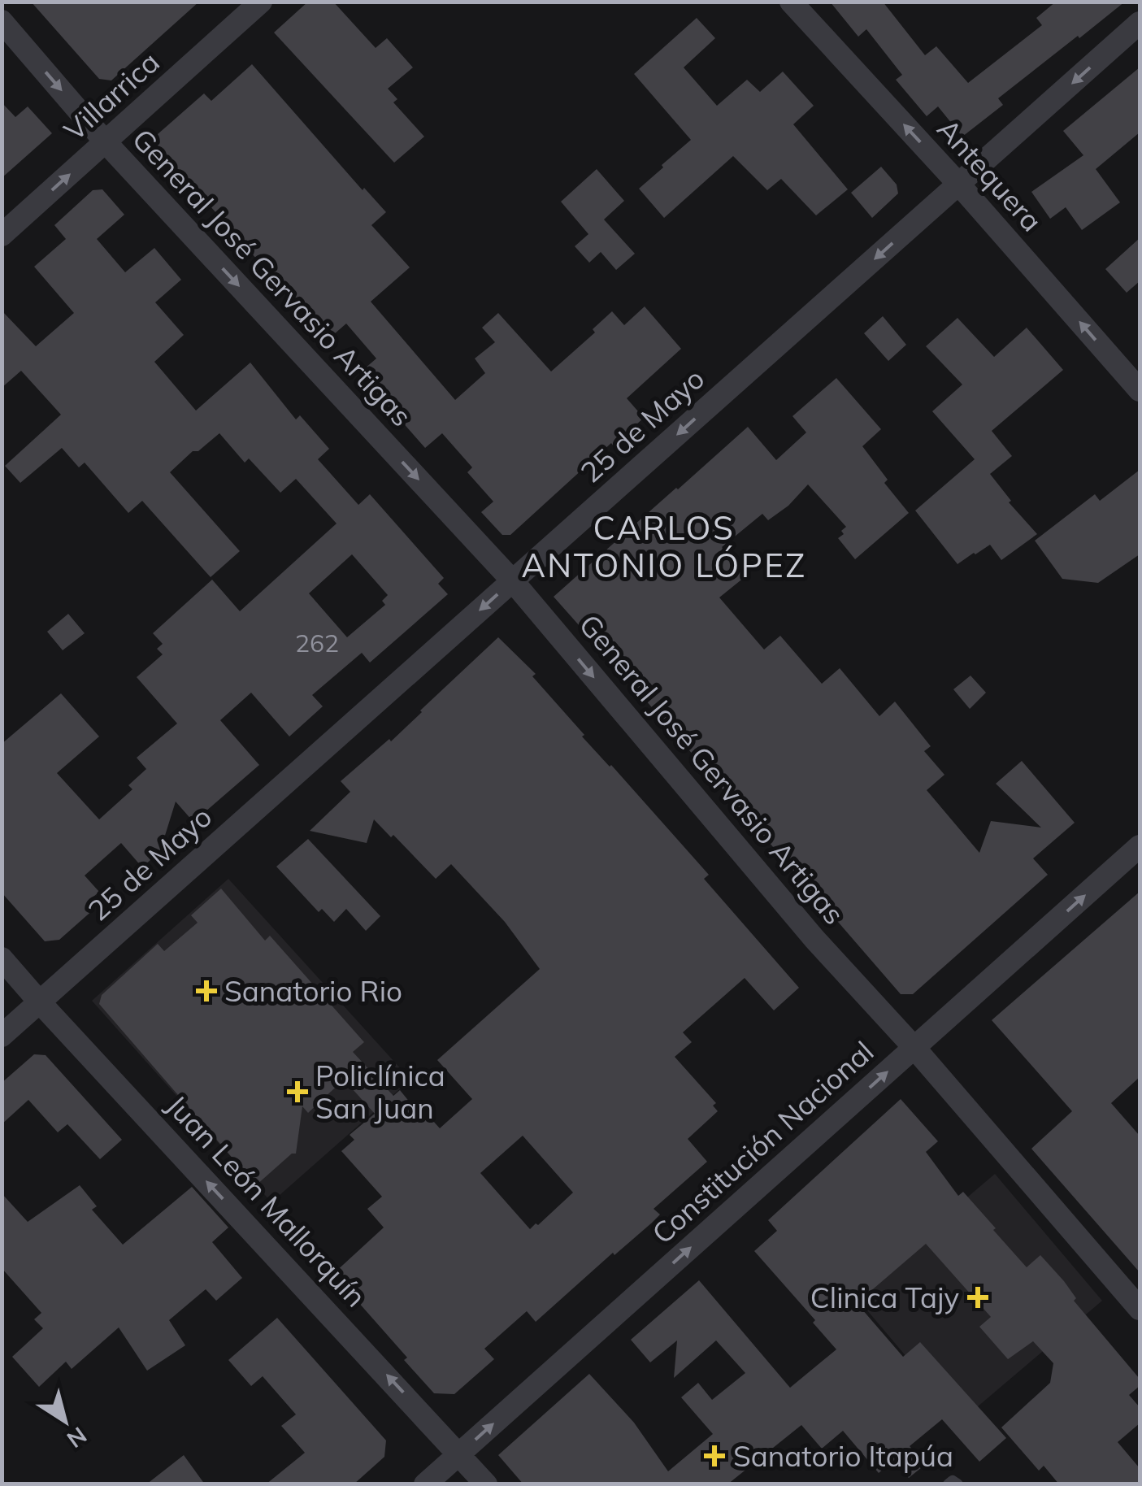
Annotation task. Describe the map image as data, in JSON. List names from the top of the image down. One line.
{"streets":{"street":["Villarrica","Antequera","General José Gervasio Artigas","25 de Mayo","Constitución Nacional","Juan León Mallorquín"]},"crossings":[["Villarrica","General José Gervasio Artigas"],["Antequera","25 de Mayo"],["General José Gervasio Artigas","25 de Mayo"],["General José Gervasio Artigas","Constitución Nacional"],["25 de Mayo","Juan León Mallorquín"],["Constitución Nacional","Juan León Mallorquín"]],"one_way":["Villarrica","Antequera","General José Gervasio Artigas","25 de Mayo","Constitución Nacional","Juan León Mallorquín"],"districts":["CARLOS ANTONIO LÓPEZ"],"places":{"health":["Sanatorio Rio","Policlínica San Juan","Clinica Tajy","Sanatorio Itapúa"]},"house_numbers":["262"],"north":"bottom right"}
